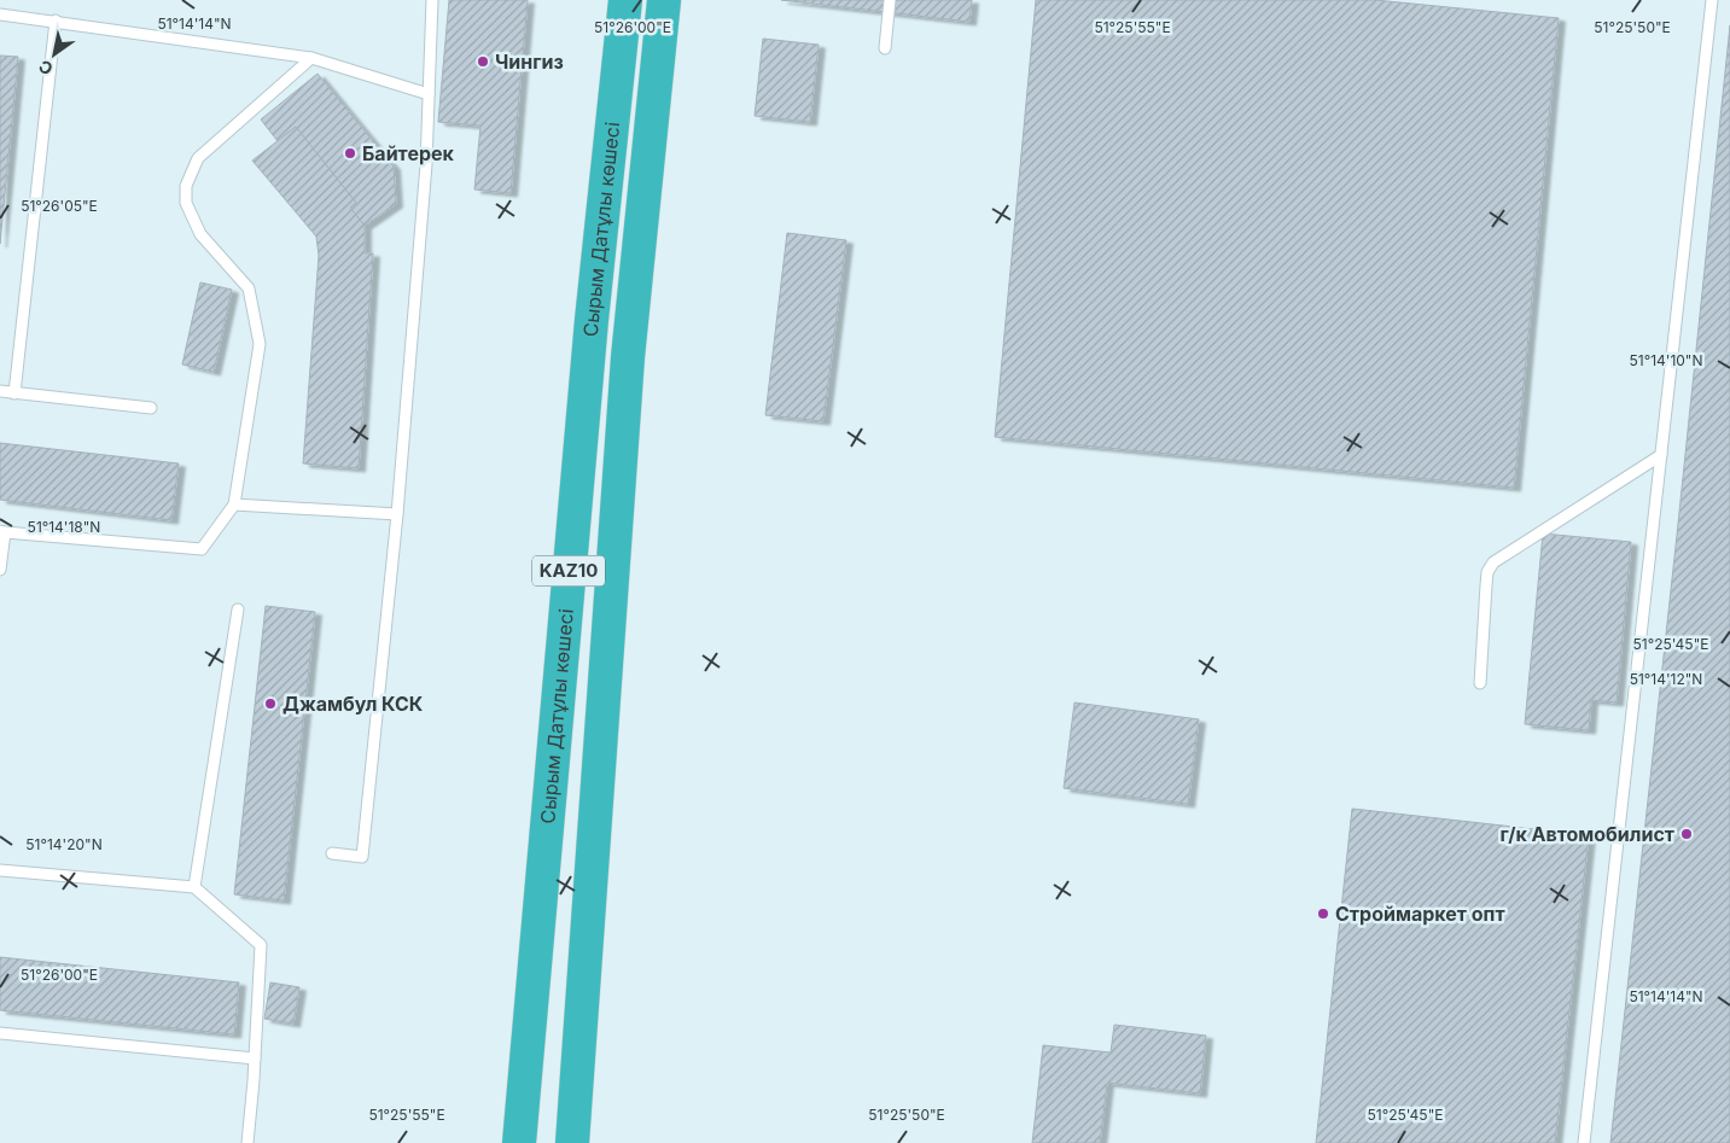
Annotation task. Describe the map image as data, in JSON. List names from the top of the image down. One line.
{"streets":{"highway":["Сырым Датұлы көшесі","KAZ10"]},"places":["Чингиз","Байтерек","Джамбул КСК","г/к Автомобилист","Строймаркет опт"],"north":"bottom left","coordinates":["51°14'14\"N","51°26'00\"E","51°25'55\"E","51°25'50\"E","51°26'05\"E","51°14'10\"N","51°14'18\"N","51°25'45\"E","51°14'12\"N","51°14'20\"N"]}
